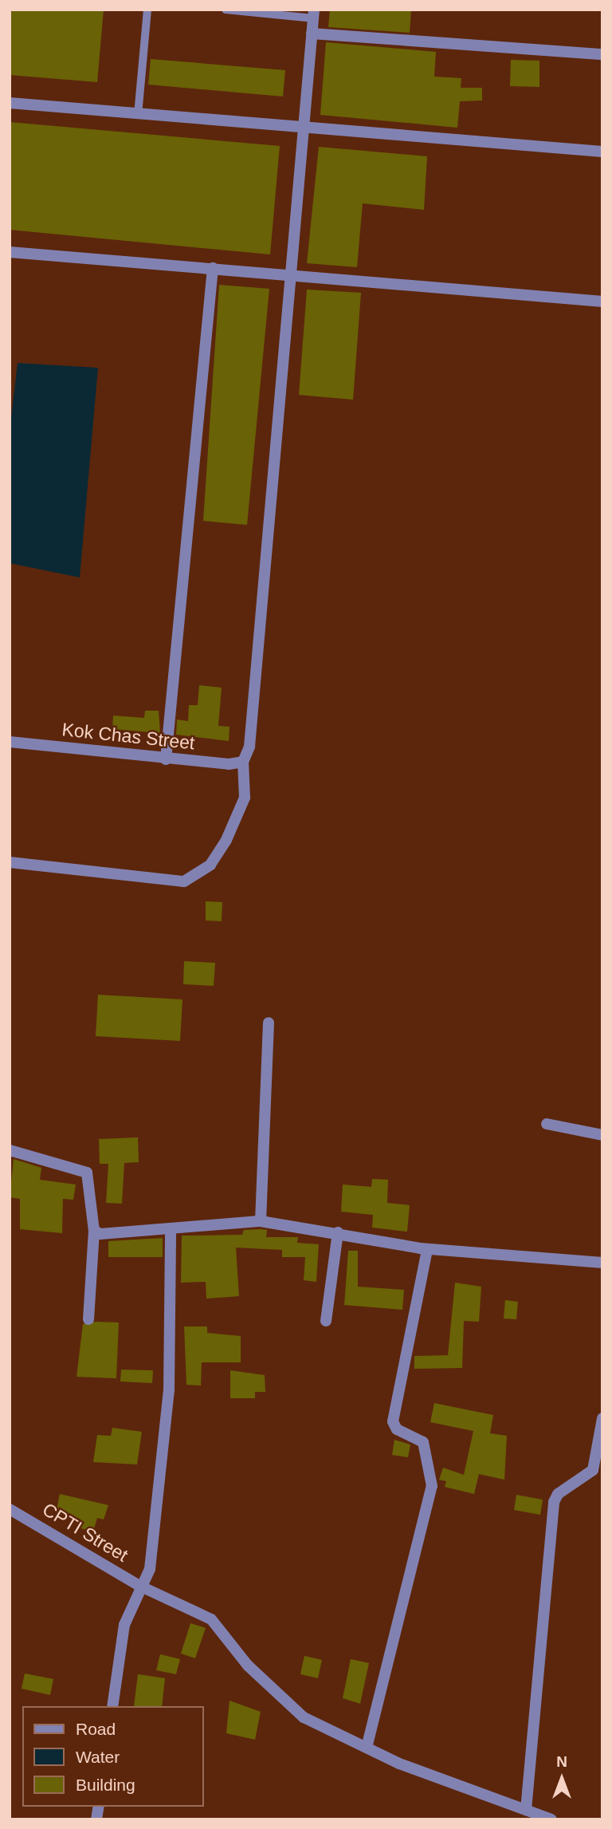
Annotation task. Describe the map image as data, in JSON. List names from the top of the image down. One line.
{"streets":{"street":["Kok Chas Street","CPTI Street"]},"legend":["Road","Water","Building"],"north":"top"}
